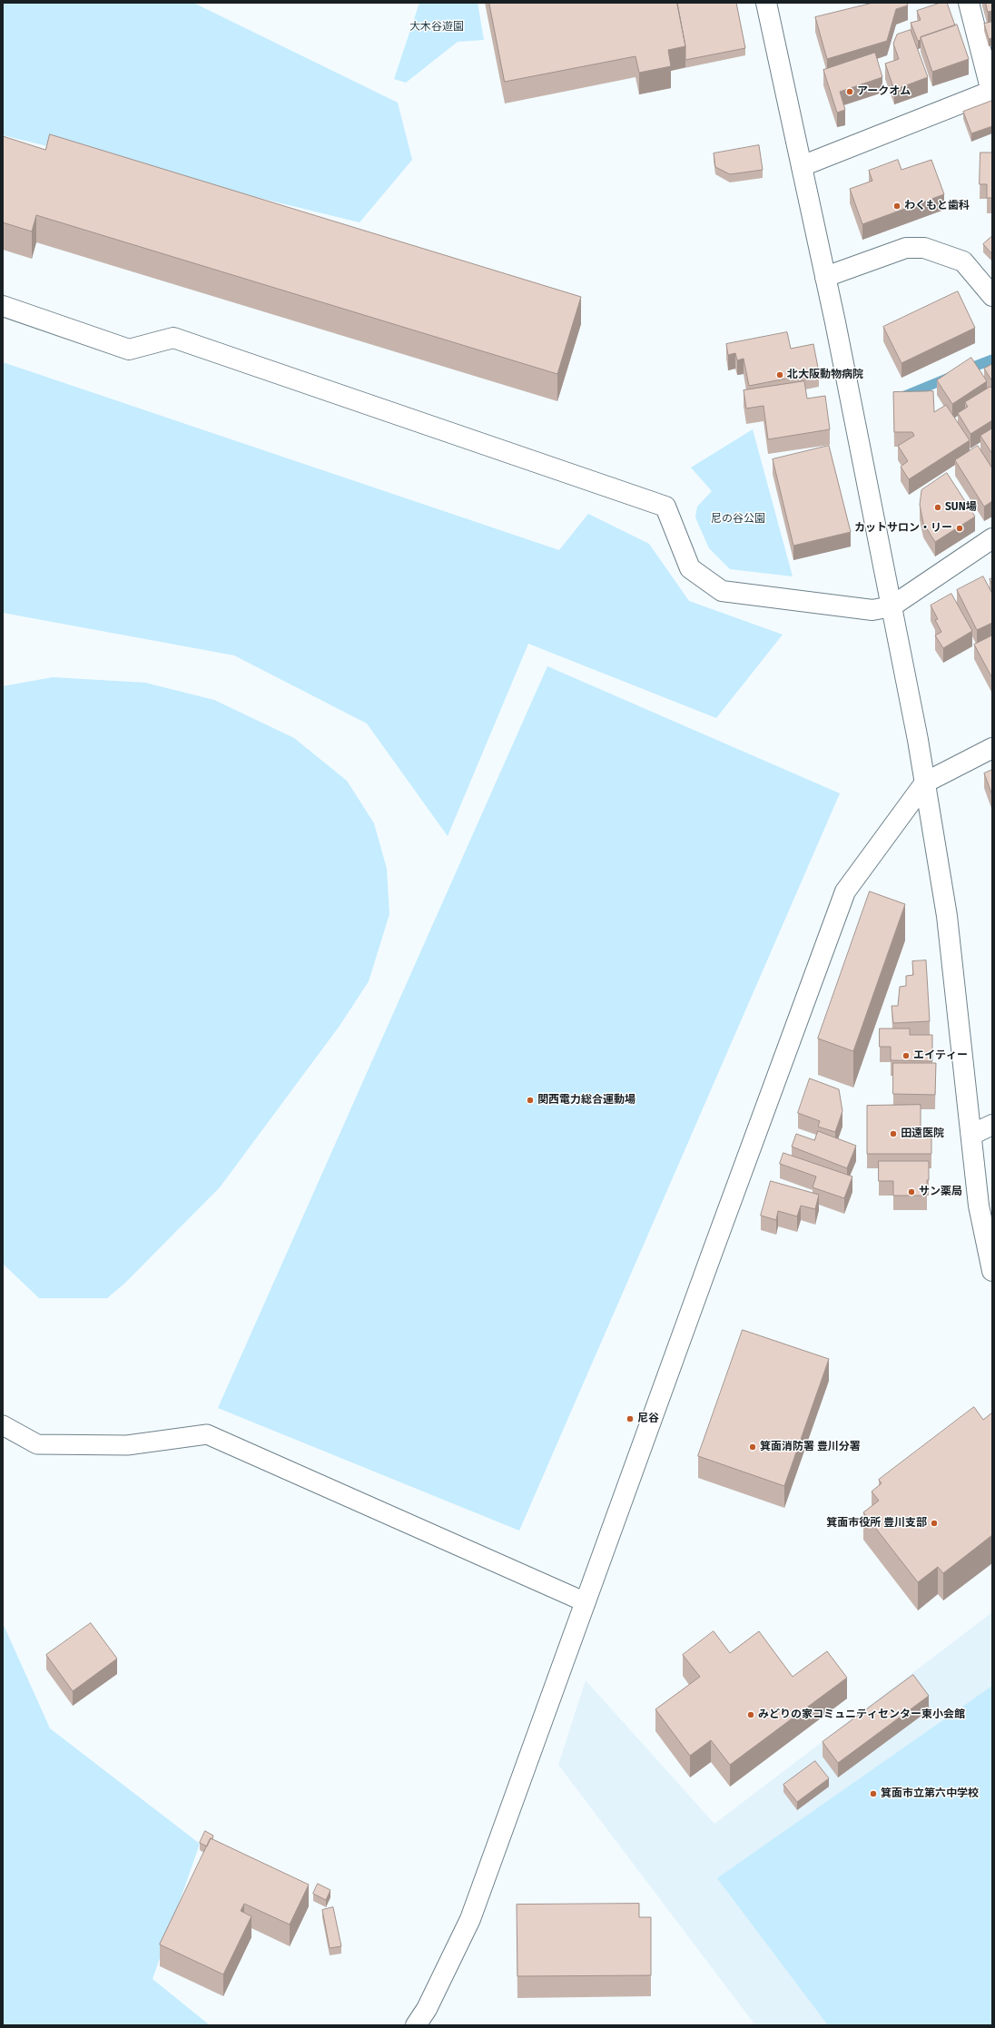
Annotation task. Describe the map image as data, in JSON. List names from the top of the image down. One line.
{"parks":["大木谷遊園","尼の谷公園"],"places":["アークオム","わくもと歯科","北大阪動物病院","SUN場","カットサロン・リー","エイティー","関西電力総合運動場","田遠医院","サン薬局","尼谷","箕面消防署 豊川分署","箕面市役所 豊川支部","みどりの家コミュニティセンター東小会館","箕面市立第六中学校"]}
